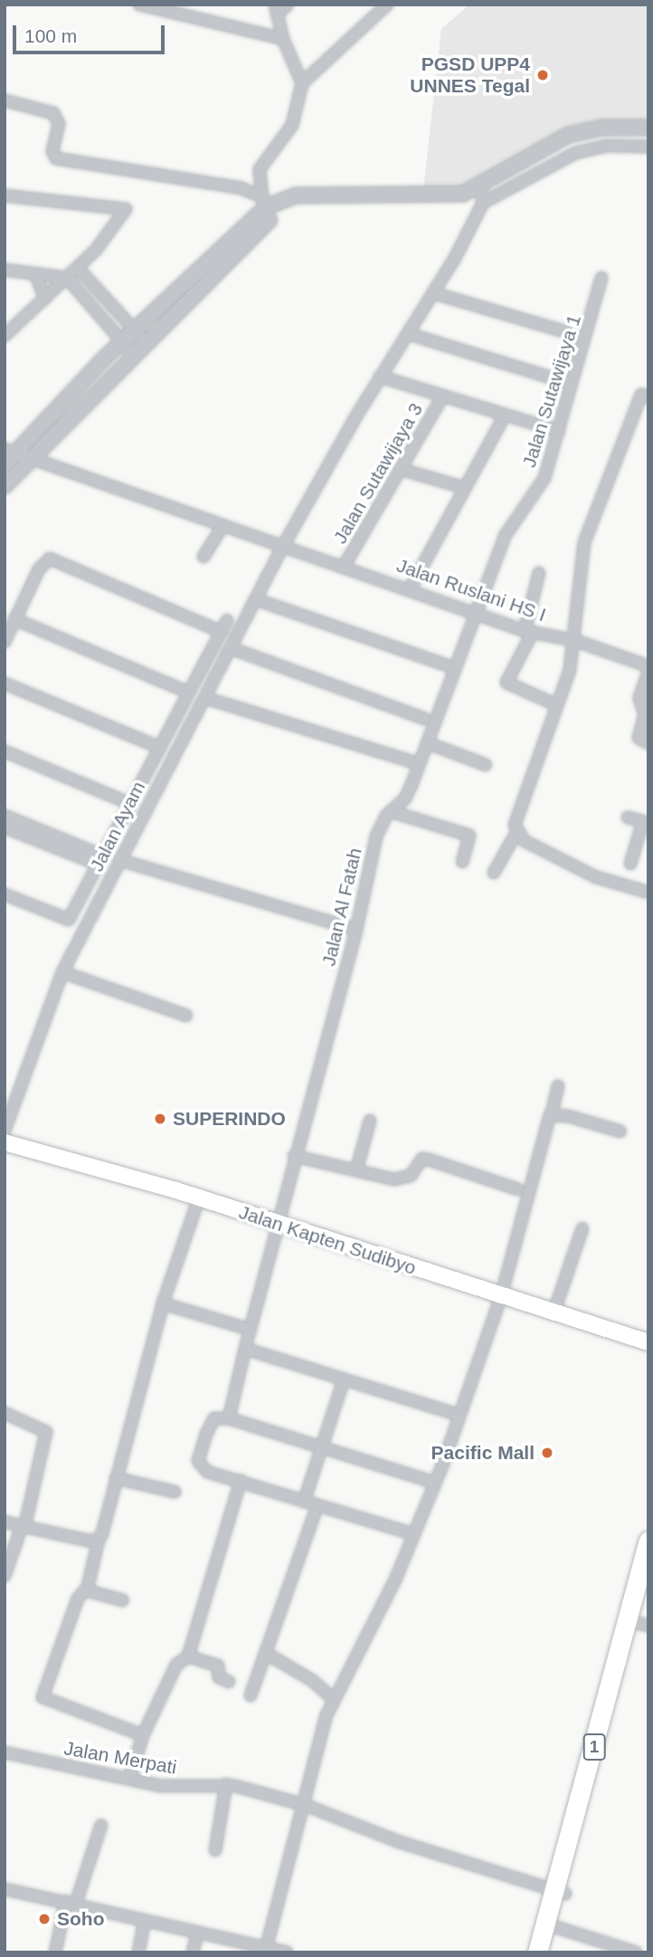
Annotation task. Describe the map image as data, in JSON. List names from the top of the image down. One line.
{"streets":{"highway":["1"],"main road":["Jalan Kapten Sudibyo"],"street":["Jalan Sutawijaya 1","Jalan Sutawijaya 3","Jalan Ruslani HS I","Jalan Ayam","Jalan Al Fatah","Jalan Merpati"]},"crossings":[["Jalan Sutawijaya 1","Jalan Ruslani HS I"],["Jalan Sutawijaya 1","Jalan Al Fatah"],["Jalan Sutawijaya 3","Jalan Ruslani HS I"],["Jalan Ruslani HS I","Jalan Ayam"],["Jalan Ruslani HS I","Jalan Al Fatah"],["Jalan Al Fatah","Jalan Kapten Sudibyo"],["1","Jalan Merpati"]],"places":["PGSD UPP4 UNNES Tegal","SUPERINDO","Pacific Mall","Soho"],"scale_bar":"100 m"}
